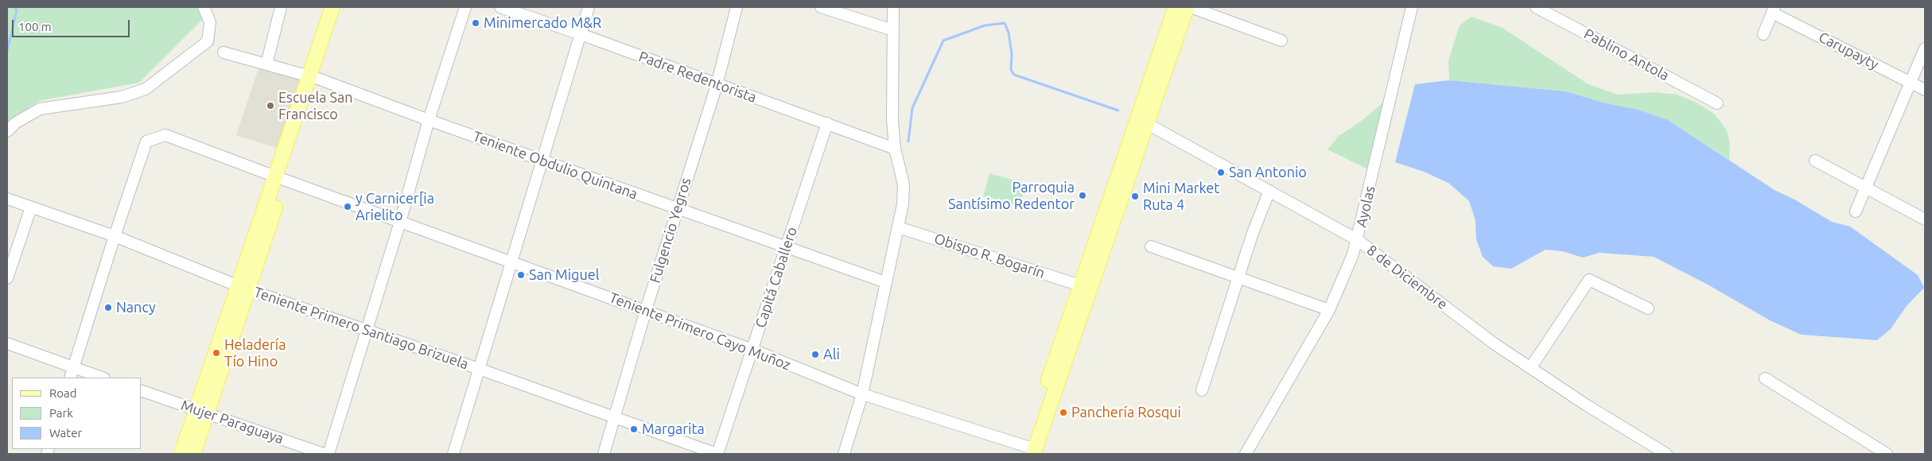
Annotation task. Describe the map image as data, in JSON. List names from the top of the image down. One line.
{"streets":{"street":["Carupayty","Pablino Antola","Padre Redentorista","Teniente Obdulio Quintana","Ayolas","Fulgencio Yegros","Obispo R. Bogarín","Capitá Caballero","8 de Diciembre","Teniente Primero Santiago Brizuela","Teniente Primero Cayo Muñoz","Mujer Paraguaya"]},"crossings":[["Padre Redentorista","Fulgencio Yegros"],["Padre Redentorista","Capitá Caballero"],["Teniente Obdulio Quintana","Fulgencio Yegros"],["Teniente Obdulio Quintana","Capitá Caballero"],["Ayolas","8 de Diciembre"],["Fulgencio Yegros","Teniente Primero Santiago Brizuela"],["Fulgencio Yegros","Teniente Primero Cayo Muñoz"],["Capitá Caballero","Teniente Primero Santiago Brizuela"],["Capitá Caballero","Teniente Primero Cayo Muñoz"],["Teniente Primero Santiago Brizuela","Teniente Primero Cayo Muñoz"]],"places":["Minimercado M&R","Escuela San Francisco","San Antonio","Parroquia Santísimo Redentor","Mini Market Ruta 4","y Carnicer[ia Arielito","San Miguel","Nancy","Heladería Tío Hino","Ali","Panchería Rosqui","Margarita"],"legend":["Road","Park","Water"],"scale_bar":"100 m"}
